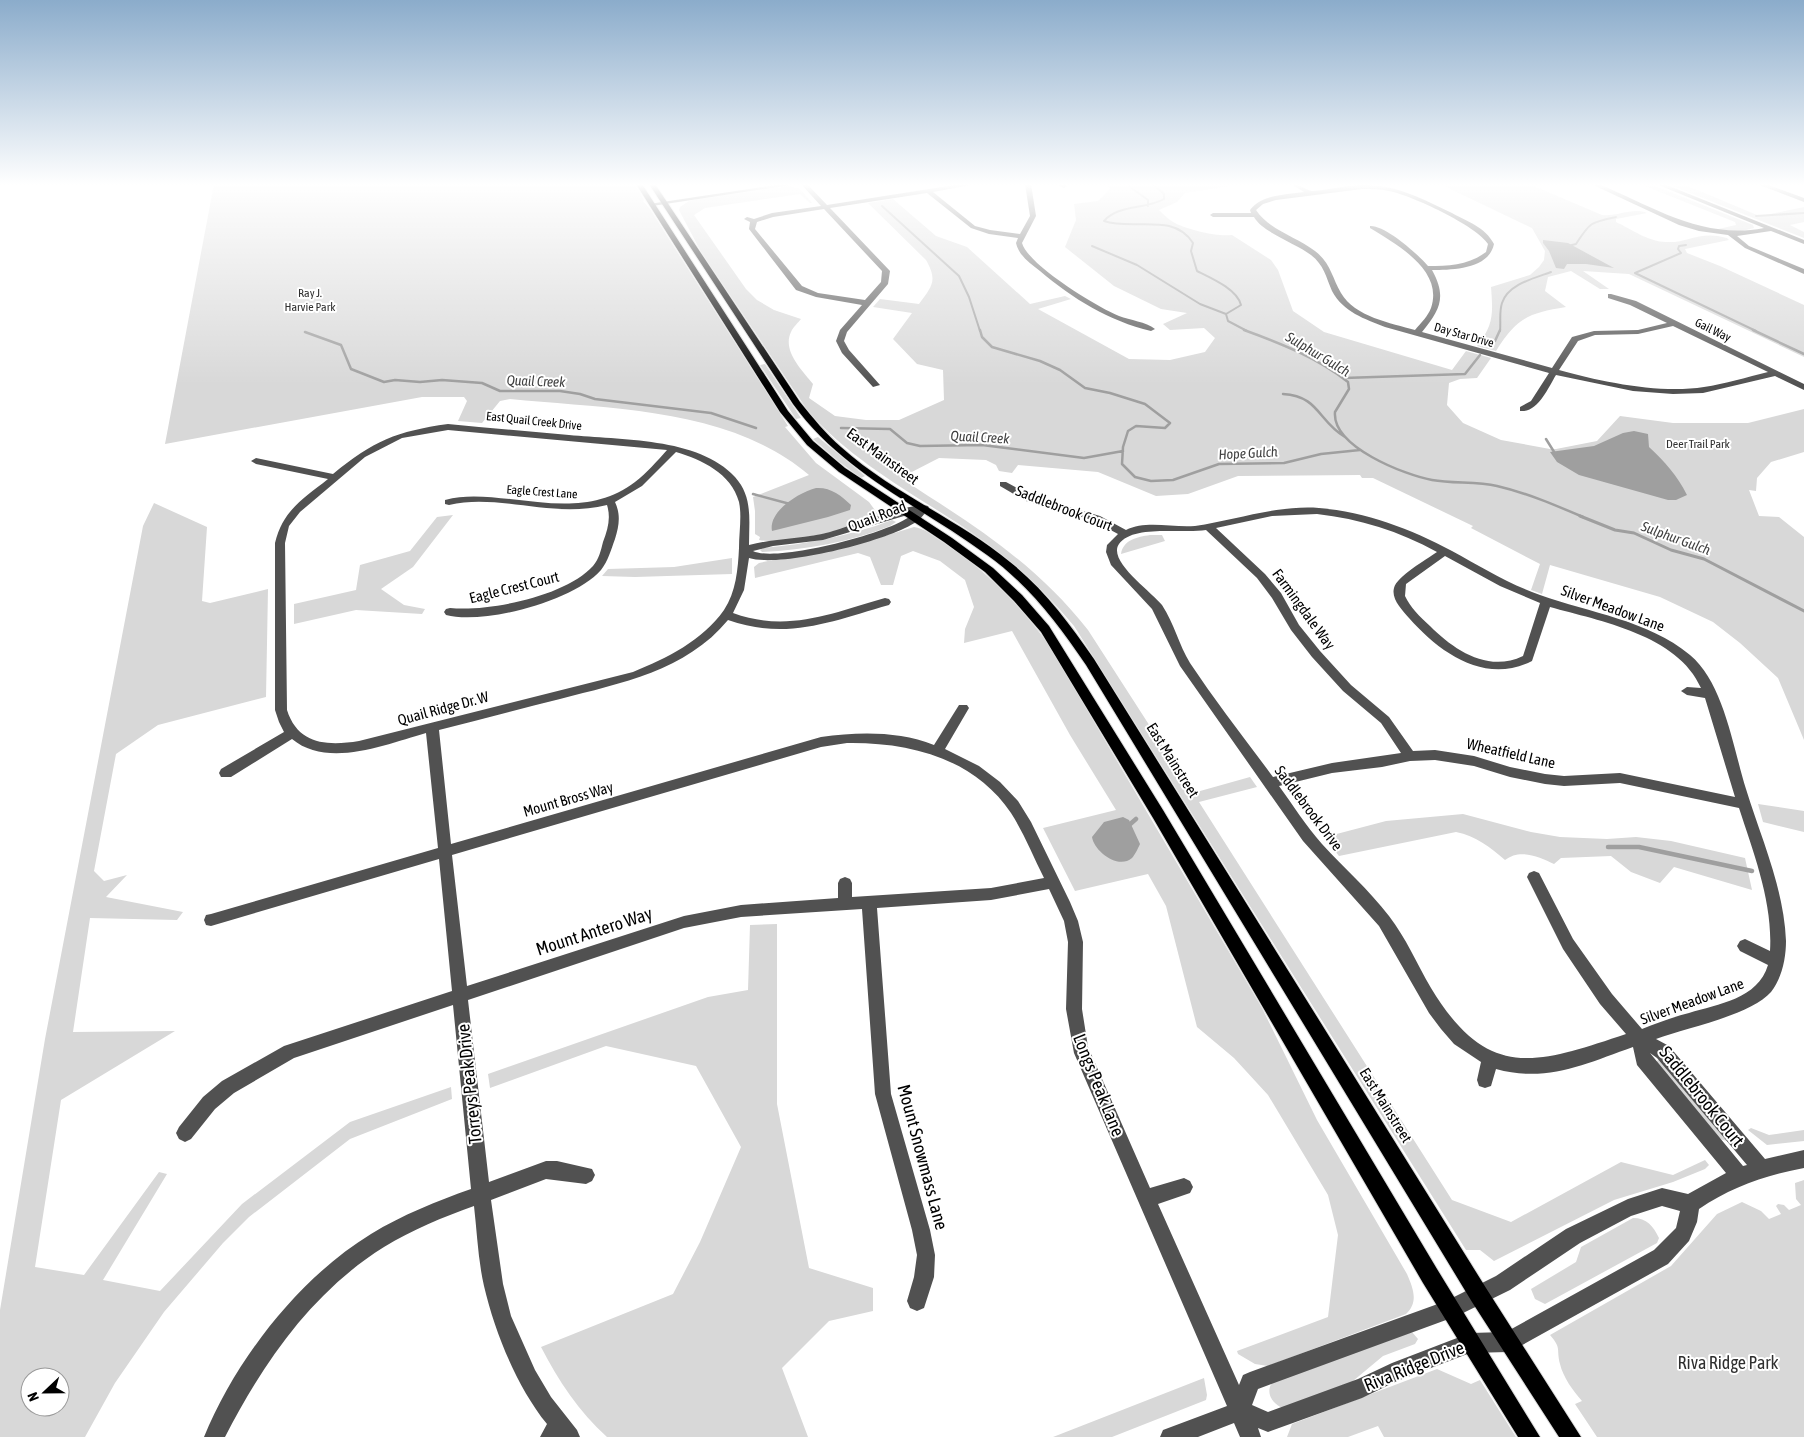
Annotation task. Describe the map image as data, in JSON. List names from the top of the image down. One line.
{"streets":{"main road":["East Mainstreet"],"street":["Gail Way","Day Star Drive","East Quail Creek Drive","Eagle Crest Lane","Saddlebrook Court","Quail Road","Eagle Crest Court","Silver Meadow Lane","Farmingdale Way","Quail Ridge Dr. W","Wheatfield Lane","Mount Bross Way","Saddlebrook Drive","Mount Antero Way","Torreys Peak Drive","Longs Peak Lane","Mount Snowmass Lane","Riva Ridge Drive"]},"crossings":[["Gail Way","Day Star Drive"],["East Quail Creek Drive","Eagle Crest Lane"],["East Quail Creek Drive","Quail Road"],["East Quail Creek Drive","Quail Ridge Dr. W"],["East Mainstreet","Quail Road"],["East Mainstreet","Riva Ridge Drive"],["Eagle Crest Lane","Eagle Crest Court"],["Saddlebrook Court","Silver Meadow Lane"],["Saddlebrook Court","Saddlebrook Drive"],["Quail Road","Quail Ridge Dr. W"],["Silver Meadow Lane","Farmingdale Way"],["Silver Meadow Lane","Wheatfield Lane"],["Silver Meadow Lane","Saddlebrook Drive"],["Farmingdale Way","Wheatfield Lane"],["Quail Ridge Dr. W","Torreys Peak Drive"],["Wheatfield Lane","Saddlebrook Drive"],["Mount Bross Way","Torreys Peak Drive"],["Mount Bross Way","Longs Peak Lane"],["Mount Antero Way","Torreys Peak Drive"],["Mount Antero Way","Longs Peak Lane"],["Mount Antero Way","Mount Snowmass Lane"],["Longs Peak Lane","Riva Ridge Drive"]],"water":["Sulphur Gulch","Quail Creek","Hope Gulch"],"parks":["Ray J. Harvie Park","Deer Trail Park","Riva Ridge Park"],"north":"left"}
